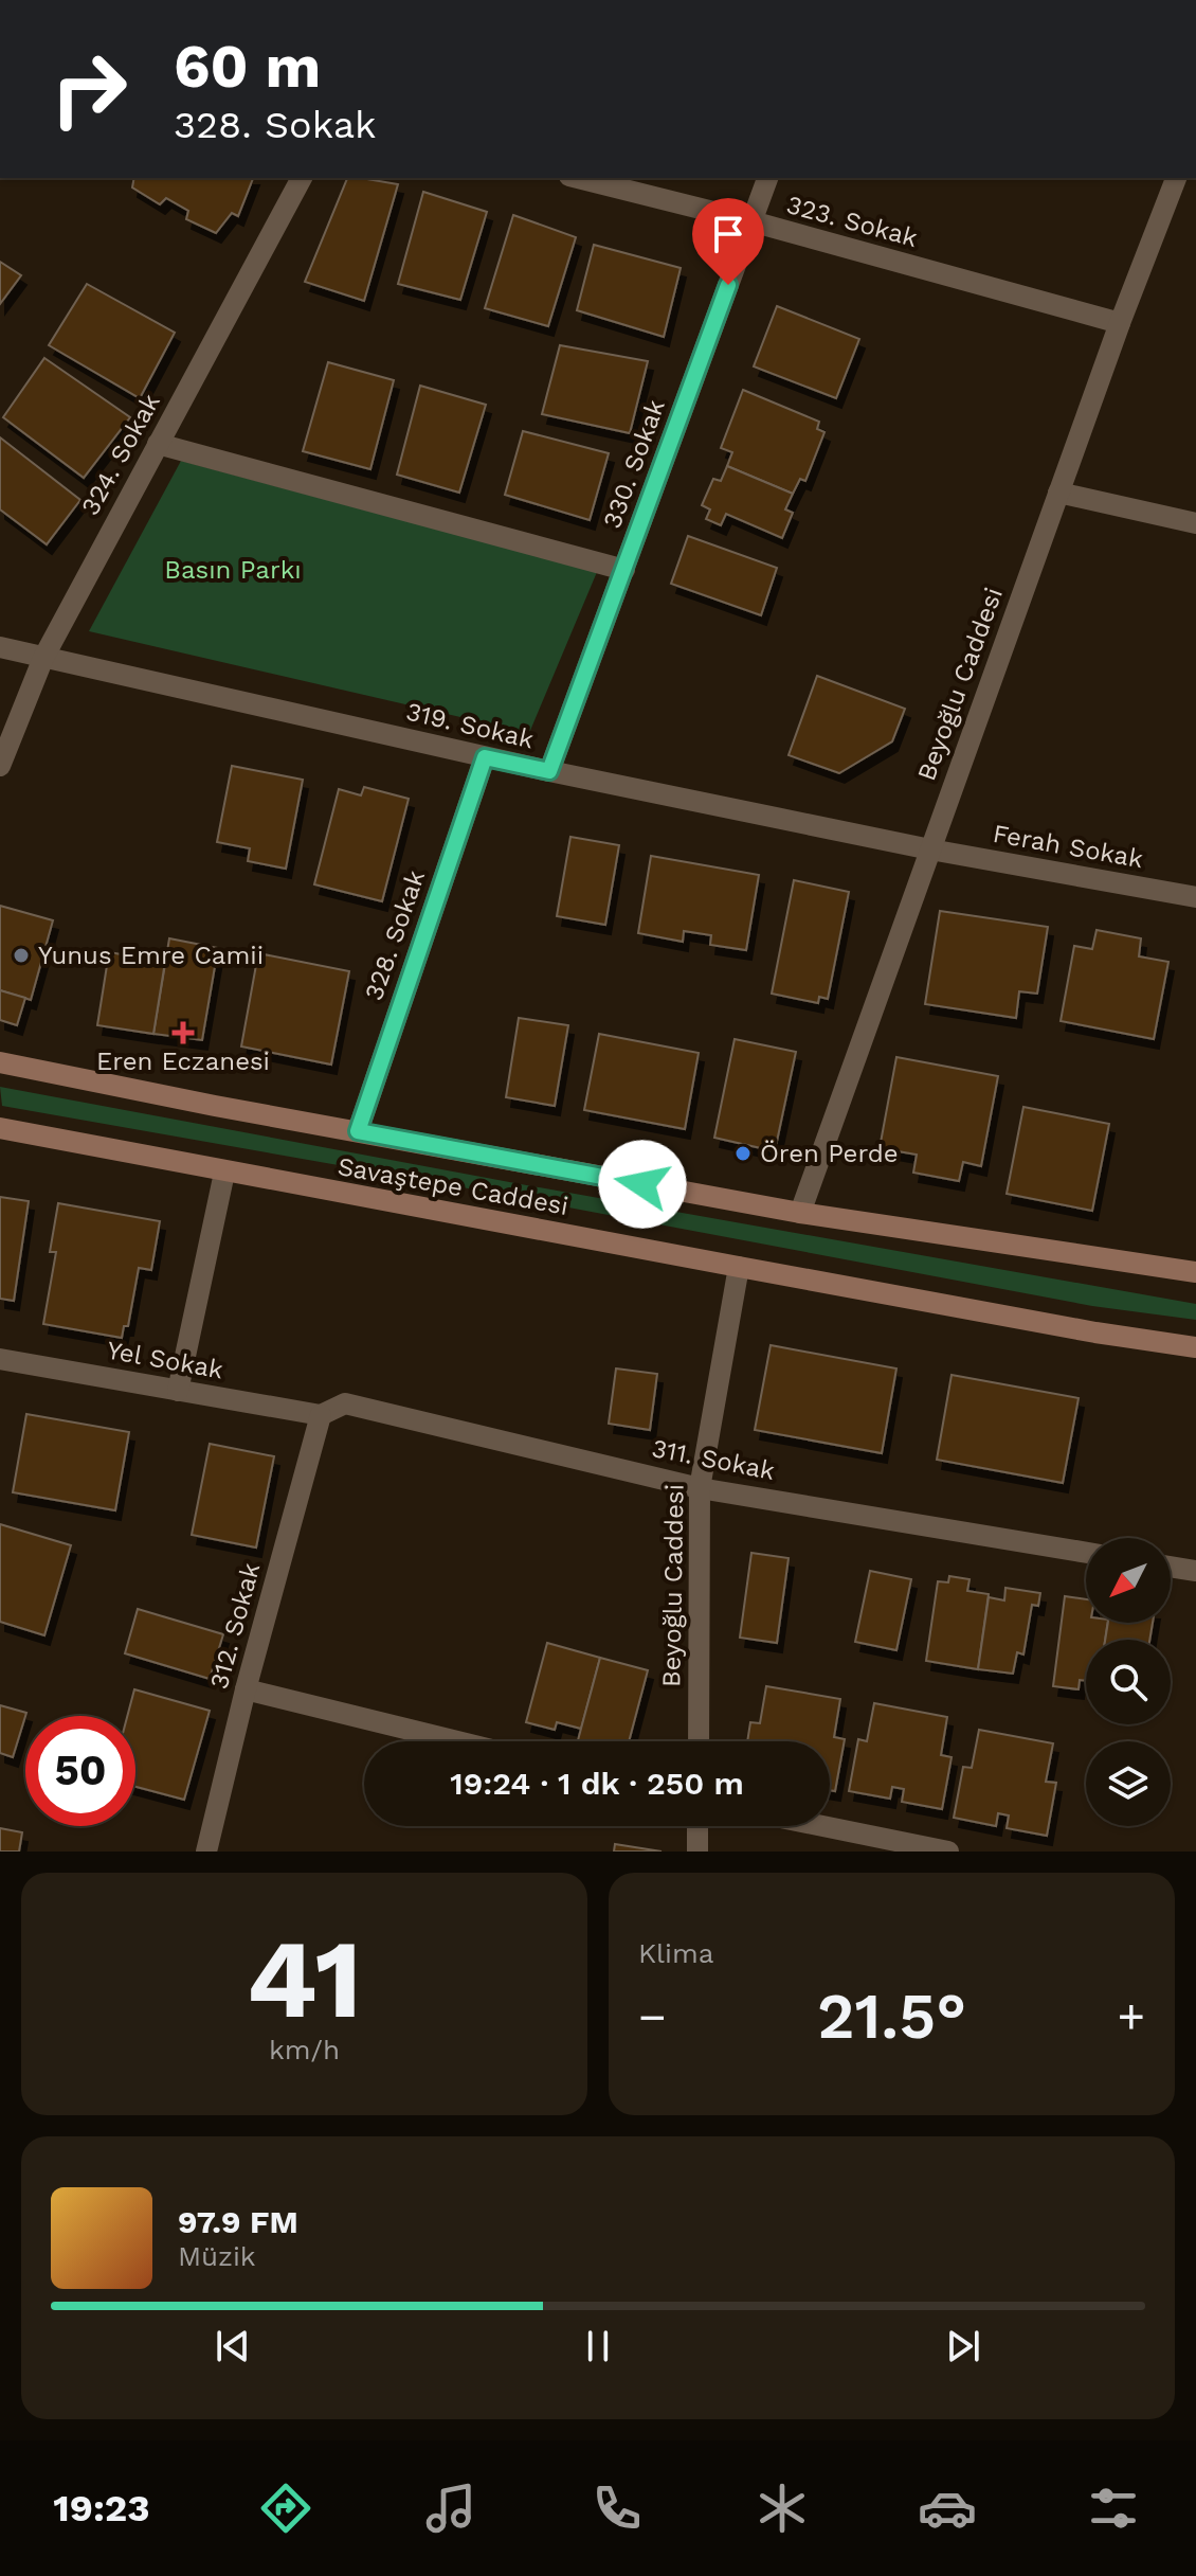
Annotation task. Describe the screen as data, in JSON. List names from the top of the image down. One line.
{"streets":{"main road":["Savaştepe Caddesi"],"street":["323. Sokak","324. Sokak","330. Sokak","Beyoğlu Caddesi","319. Sokak","Ferah Sokak","328. Sokak","Yel Sokak","311. Sokak","312. Sokak"]},"crossings":[["323. Sokak","330. Sokak"],["323. Sokak","Beyoğlu Caddesi"],["324. Sokak","319. Sokak"],["330. Sokak","319. Sokak"],["Beyoğlu Caddesi","319. Sokak"],["Beyoğlu Caddesi","Ferah Sokak"],["Beyoğlu Caddesi","Savaştepe Caddesi"],["Beyoğlu Caddesi","311. Sokak"],["319. Sokak","Ferah Sokak"],["319. Sokak","328. Sokak"],["328. Sokak","Savaştepe Caddesi"],["Yel Sokak","311. Sokak"],["Yel Sokak","312. Sokak"],["311. Sokak","312. Sokak"]],"parks":["Basın Parkı"],"places":{"other":["Yunus Emre Camii","Ören Perde"],"health":["Eren Eczanesi"]},"north":"bottom left","page":{"turn":["60 m","328. Sokak"],"limit":"50","trip":"19:24 · 1 dk · 250 m","tile":[["41","km/h"],"Klima"],"heat":["−","21.5°","+"],"song":["97.9 FM","Müzik"],"tabs":"19:23"}}
